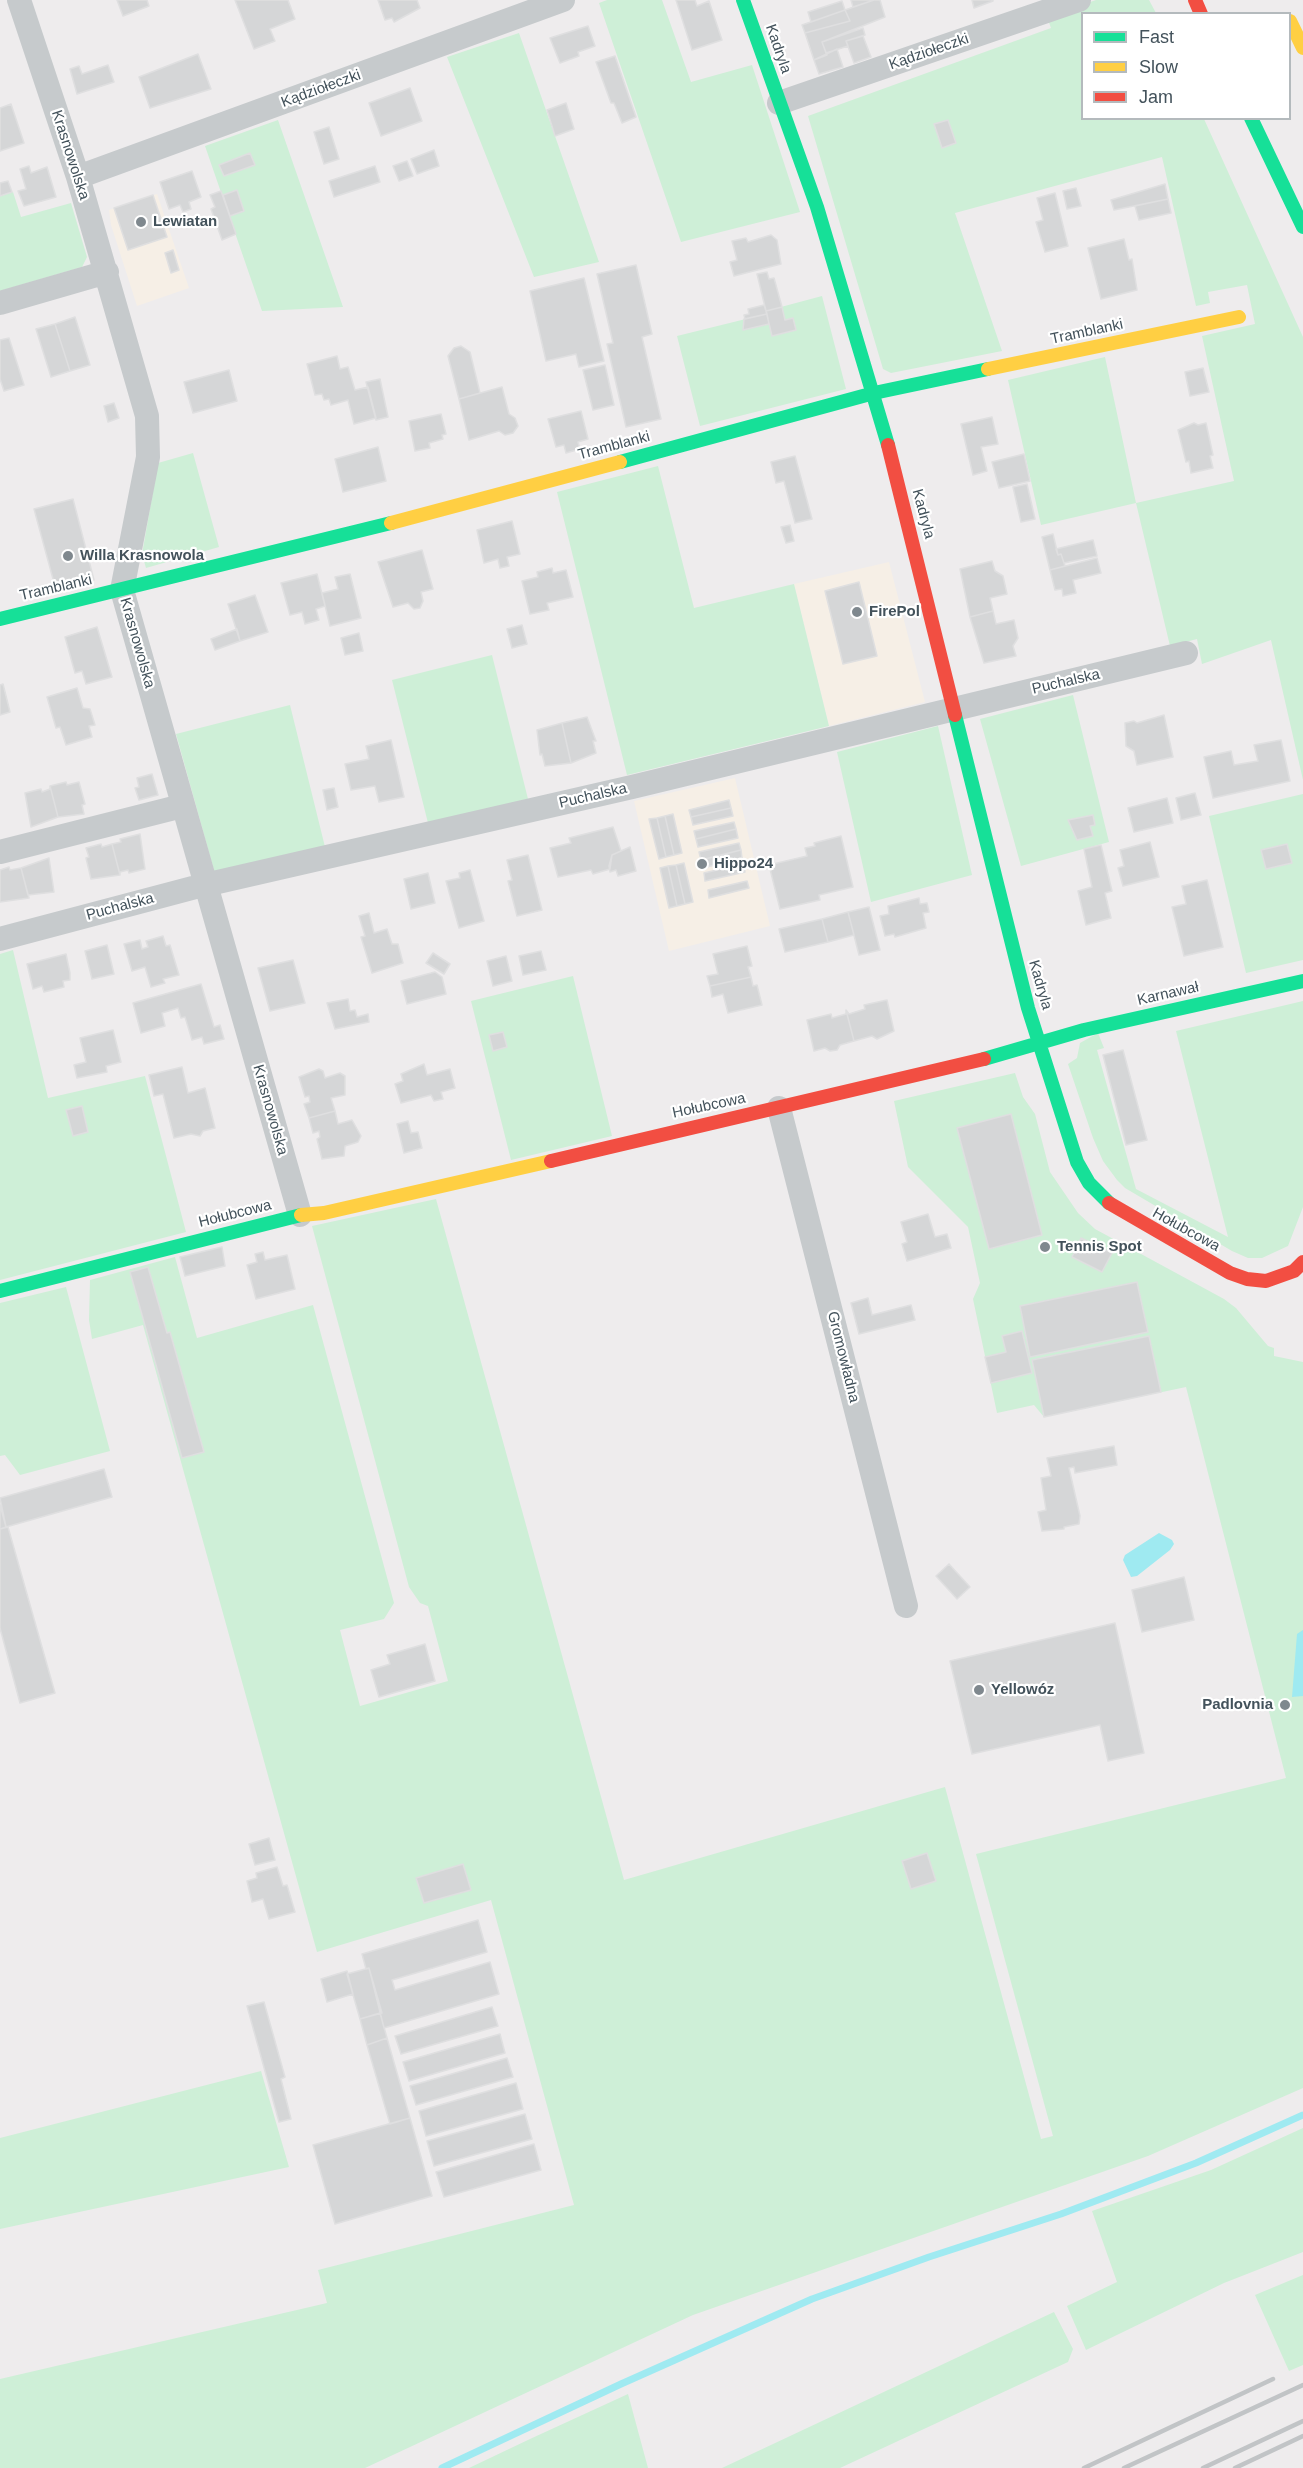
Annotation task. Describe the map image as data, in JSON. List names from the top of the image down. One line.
{"streets":{"main road":["Kadryla","Tramblanki","Karnawał","Hołubcowa"],"street":["Kądziołeczki","Krasnowolska","Puchalska","Gromowładna"]},"crossings":[["Kadryla","Kądziołeczki"],["Kadryla","Tramblanki"],["Kadryla","Puchalska"],["Kadryla","Karnawał"],["Kadryla","Hołubcowa"],["Kądziołeczki","Krasnowolska"],["Krasnowolska","Tramblanki"],["Krasnowolska","Puchalska"],["Krasnowolska","Hołubcowa"],["Karnawał","Hołubcowa"],["Hołubcowa","Gromowładna"]],"places":["Lewiatan","Willa Krasnowola","FirePol","Hippo24","Tennis Spot","Yellowóz","Padlovnia"],"legend":["Fast","Slow","Jam"]}
